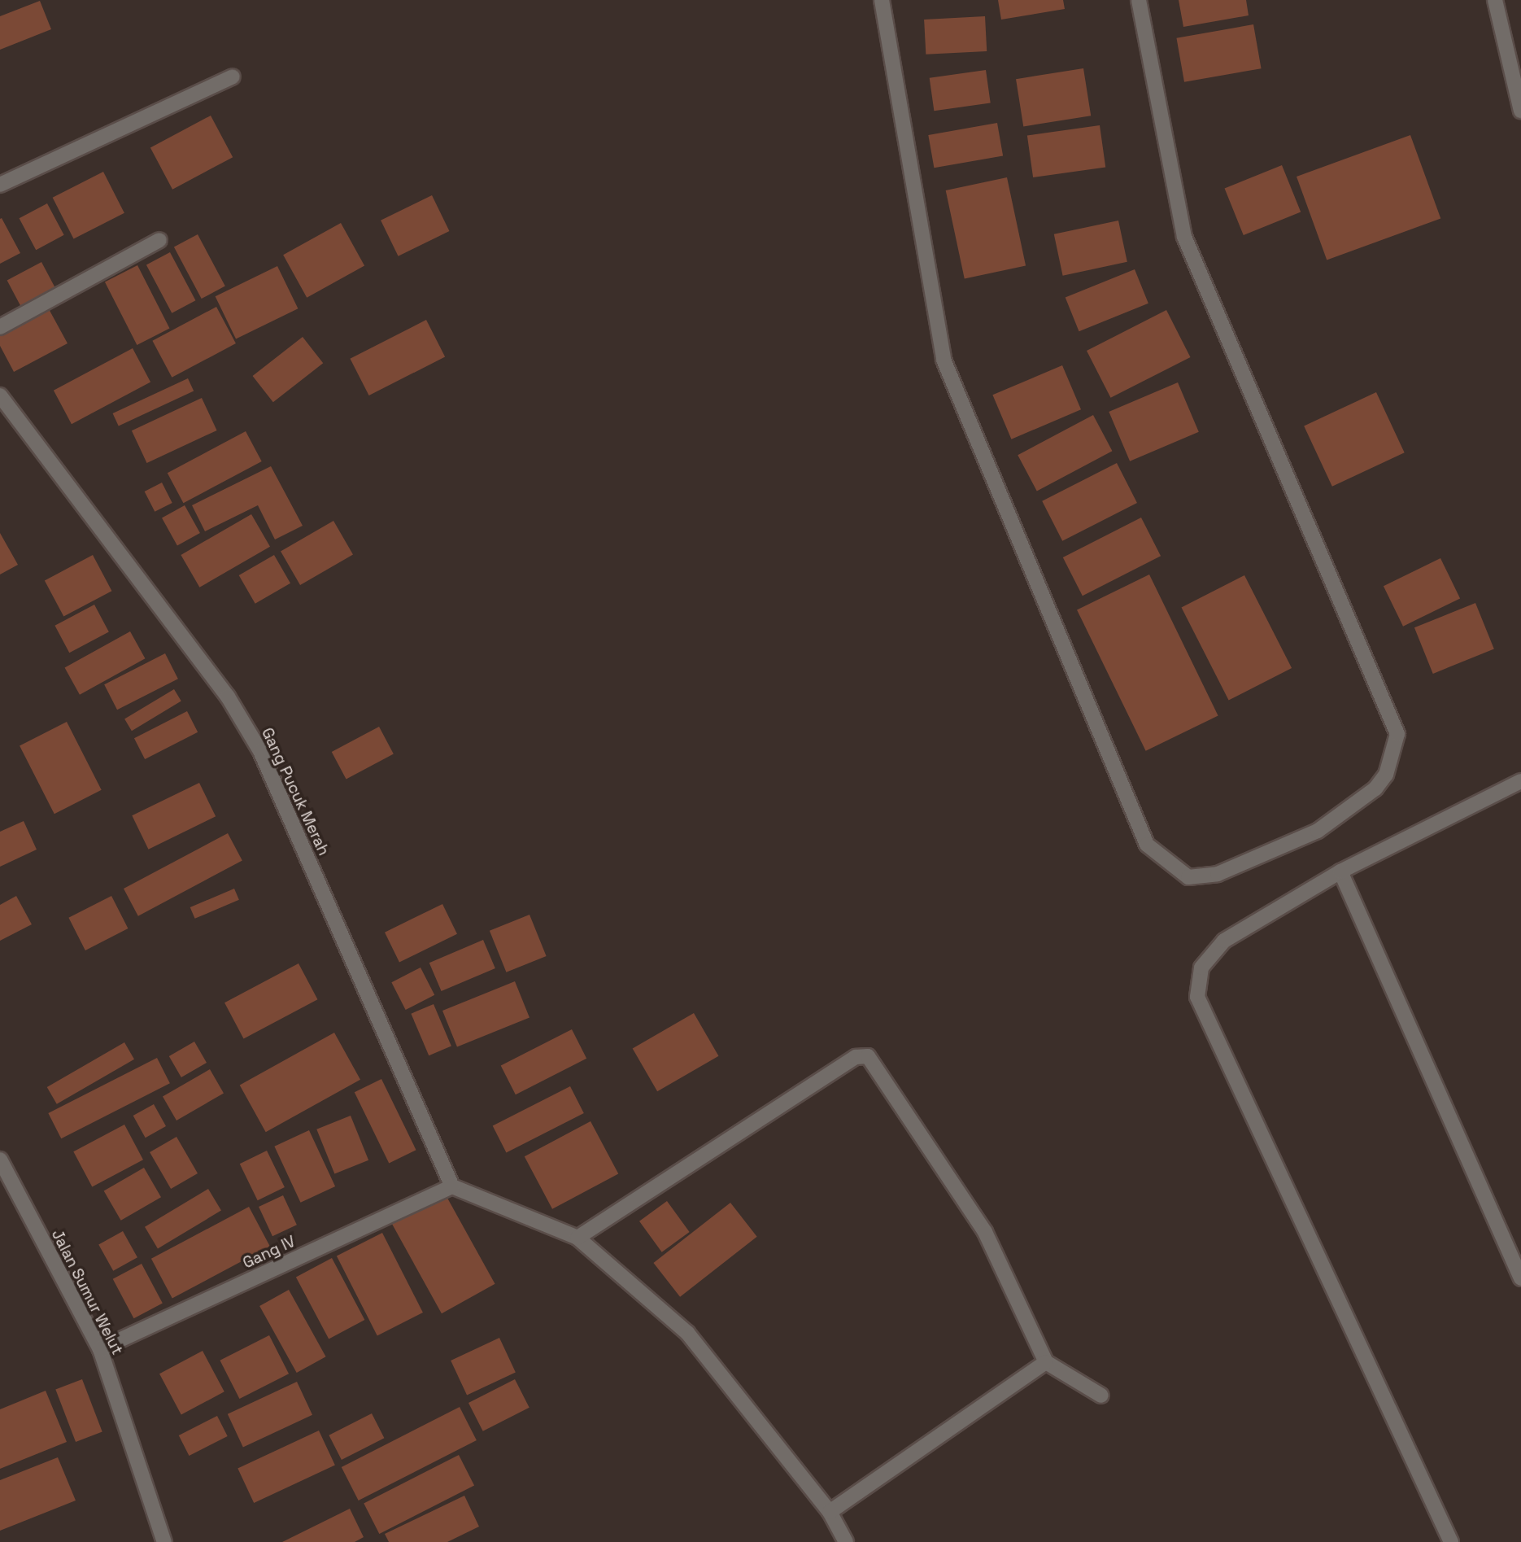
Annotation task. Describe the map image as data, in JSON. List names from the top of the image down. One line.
{"streets":{"street":["Gang Pucuk Merah","Gang IV","Jalan Sumur Welut"]},"crossings":[["Gang Pucuk Merah","Gang IV"],["Gang IV","Jalan Sumur Welut"]]}
